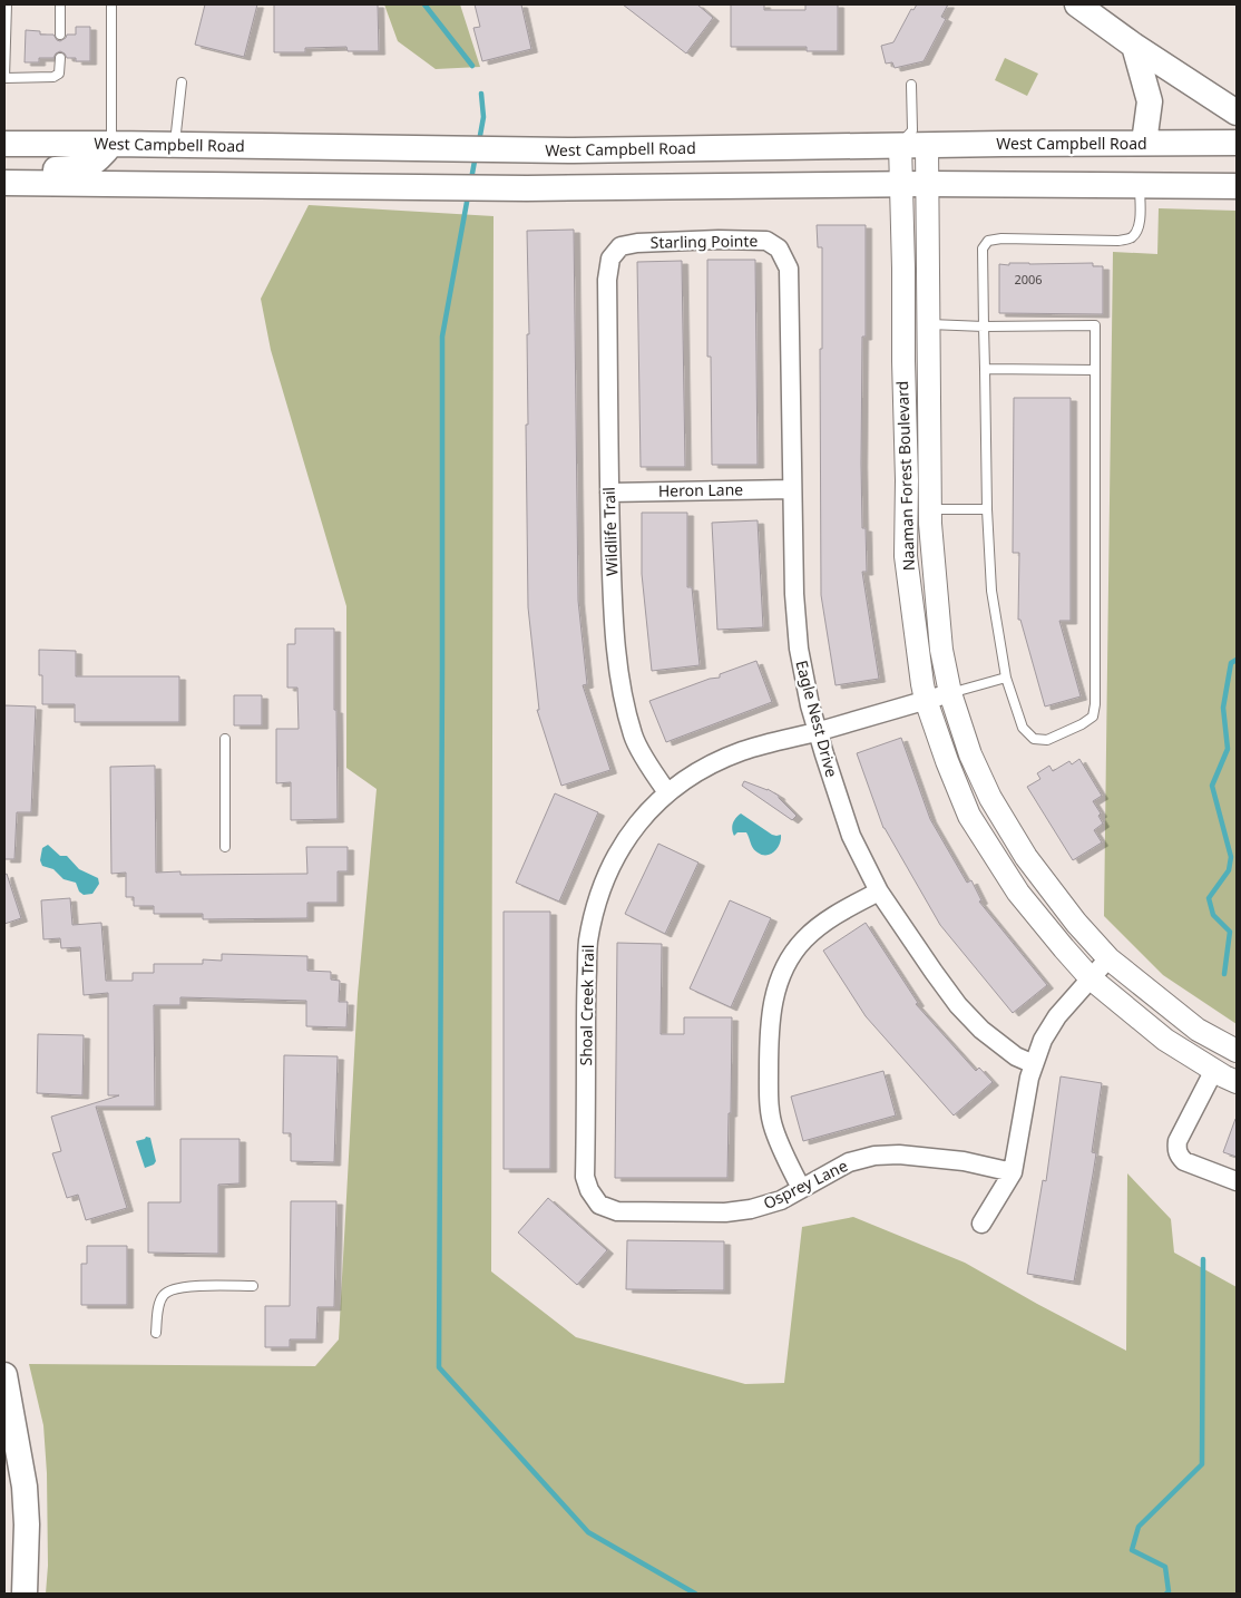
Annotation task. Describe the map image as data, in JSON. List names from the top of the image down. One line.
{"streets":{"main road":["West Campbell Road"],"street":["Starling Pointe","Naaman Forest Boulevard","Heron Lane","Wildlife Trail","Eagle Nest Drive","Shoal Creek Trail","Osprey Lane"]},"crossings":[["West Campbell Road","Naaman Forest Boulevard"],["Starling Pointe","Wildlife Trail"],["Starling Pointe","Eagle Nest Drive"],["Naaman Forest Boulevard","Shoal Creek Trail"],["Heron Lane","Wildlife Trail"],["Heron Lane","Eagle Nest Drive"],["Wildlife Trail","Shoal Creek Trail"],["Eagle Nest Drive","Shoal Creek Trail"],["Shoal Creek Trail","Osprey Lane"]],"house_numbers":["2006"]}
